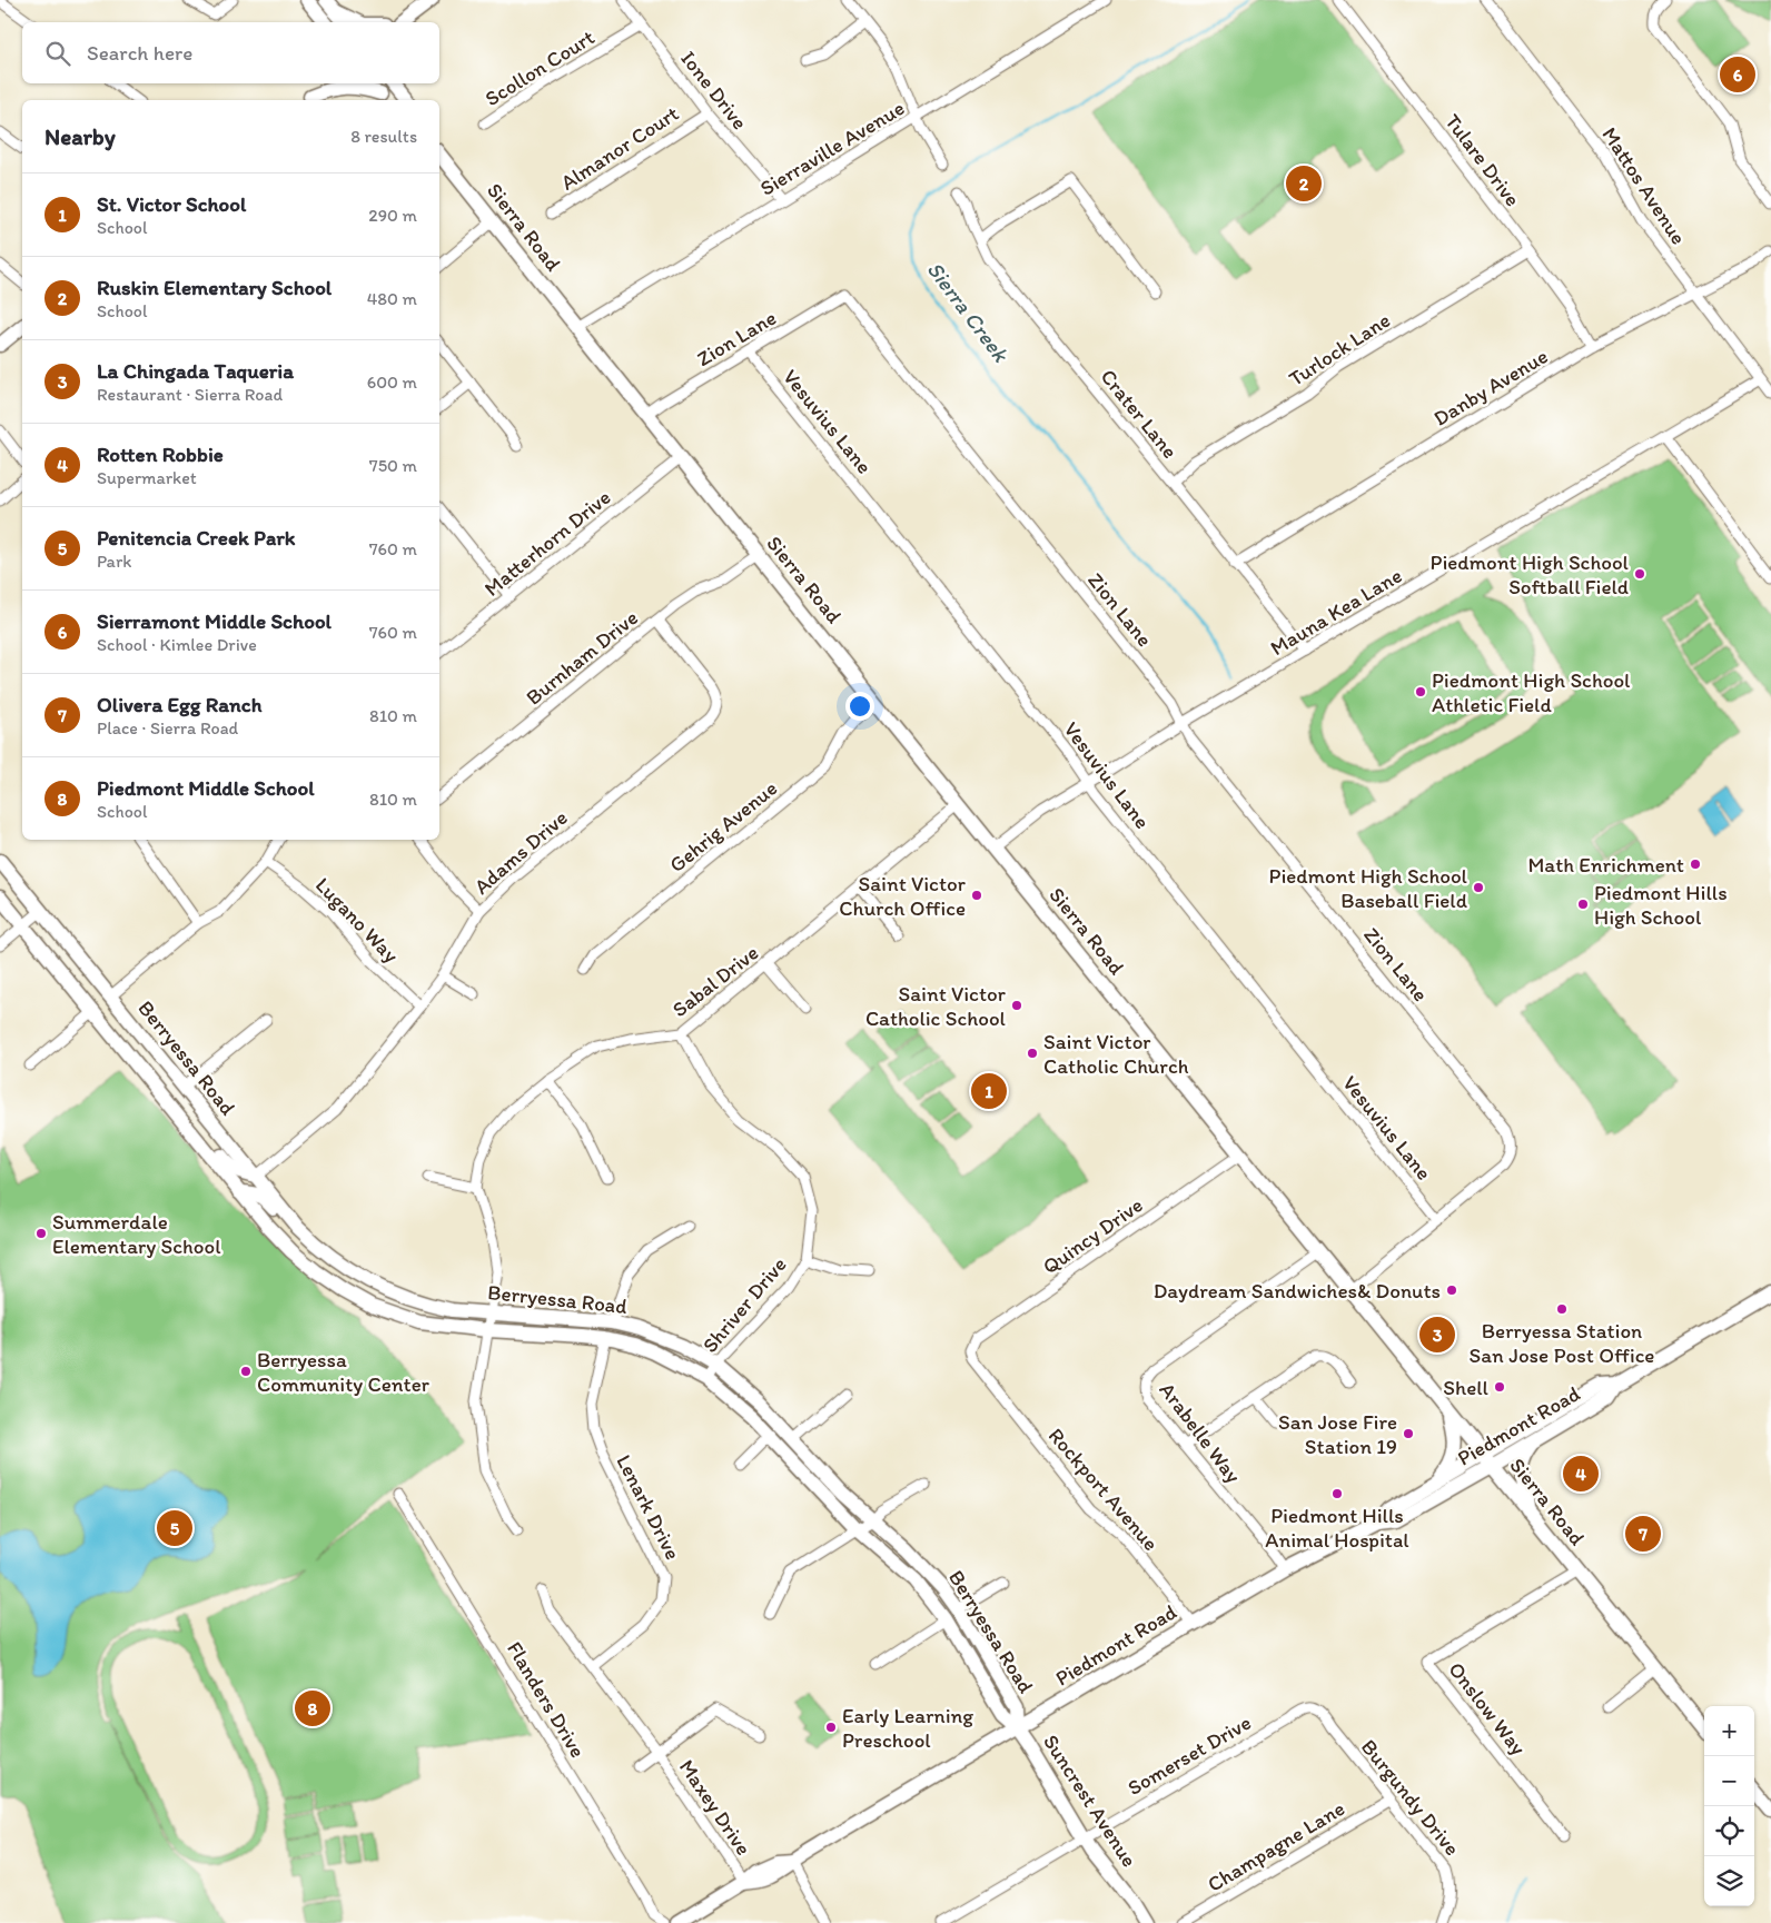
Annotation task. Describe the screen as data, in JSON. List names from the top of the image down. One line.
{"streets":{"main road":["Sierra Road","Berryessa Road","Piedmont Road","Suncrest Avenue"],"street":["Scollon Court","Ione Drive","Almanor Court","Sierraville Avenue","Tulare Drive","Mattos Avenue","Zion Lane","Turlock Lane","Danby Avenue","Crater Lane","Vesuvius Lane","Matterhorn Drive","Mauna Kea Lane","Burnham Drive","Gehrig Avenue","Adams Drive","Lugano Way","Sabal Drive","Quincy Drive","Shriver Drive","Arabelle Way","Rockport Avenue","Lenark Drive","Flanders Drive","Onslow Way","Somerset Drive","Burgundy Drive","Maxey Drive","Champagne Lane"]},"crossings":[["Scollon Court","Ione Drive"],["Ione Drive","Almanor Court"],["Ione Drive","Sierraville Avenue"],["Sierraville Avenue","Sierra Road"],["Tulare Drive","Turlock Lane"],["Tulare Drive","Danby Avenue"],["Mattos Avenue","Danby Avenue"],["Mattos Avenue","Mauna Kea Lane"],["Sierra Road","Zion Lane"],["Sierra Road","Matterhorn Drive"],["Sierra Road","Mauna Kea Lane"],["Sierra Road","Burnham Drive"],["Sierra Road","Gehrig Avenue"],["Sierra Road","Sabal Drive"],["Sierra Road","Quincy Drive"],["Sierra Road","Piedmont Road"],["Sierra Road","Arabelle Way"],["Sierra Road","Onslow Way"],["Zion Lane","Vesuvius Lane"],["Zion Lane","Mauna Kea Lane"],["Turlock Lane","Crater Lane"],["Danby Avenue","Crater Lane"],["Crater Lane","Mauna Kea Lane"],["Vesuvius Lane","Mauna Kea Lane"],["Burnham Drive","Adams Drive"],["Adams Drive","Lugano Way"],["Adams Drive","Berryessa Road"],["Sabal Drive","Berryessa Road"],["Sabal Drive","Shriver Drive"],["Berryessa Road","Shriver Drive"],["Berryessa Road","Piedmont Road"],["Berryessa Road","Lenark Drive"],["Berryessa Road","Suncrest Avenue"],["Quincy Drive","Rockport Avenue"],["Piedmont Road","Arabelle Way"],["Piedmont Road","Rockport Avenue"],["Piedmont Road","Suncrest Avenue"],["Piedmont Road","Maxey Drive"],["Lenark Drive","Maxey Drive"],["Somerset Drive","Burgundy Drive"],["Somerset Drive","Suncrest Avenue"],["Burgundy Drive","Champagne Lane"]],"water":["Sierra Creek"],"places":["Piedmont High School Softball Field","Piedmont High School Athletic Field","Math Enrichment","Piedmont High School Baseball Field","Saint Victor Church Office","Piedmont Hills High School","Saint Victor Catholic School","Saint Victor Catholic Church","Summerdale Elementary School","Daydream Sandwiches& Donuts","Berryessa Station San Jose Post Office","Berryessa Community Center","Shell","San Jose Fire Station 19","Piedmont Hills Animal Hospital","Early Learning Preschool"],"page":{"search":"Search here","pins":["6","2","1","3","4","5","7","8"],"heading":["Nearby","8 results"],"list":[{"mark":"1","name":"St. Victor School","note":"School","value":"290 m"},{"mark":"2","name":"Ruskin Elementary School","note":"School","value":"480 m"},{"mark":"3","name":"La Chingada Taqueria","note":"Restaurant · Sierra Road","value":"600 m"},{"mark":"4","name":"Rotten Robbie","note":"Supermarket","value":"750 m"},{"mark":"5","name":"Penitencia Creek Park","note":"Park","value":"760 m"},{"mark":"6","name":"Sierramont Middle School","note":"School · Kimlee Drive","value":"760 m"},{"mark":"7","name":"Olivera Egg Ranch","note":"Place · Sierra Road","value":"810 m"},{"mark":"8","name":"Piedmont Middle School","note":"School","value":"810 m"}],"map_buttons":["+","−"]}}
